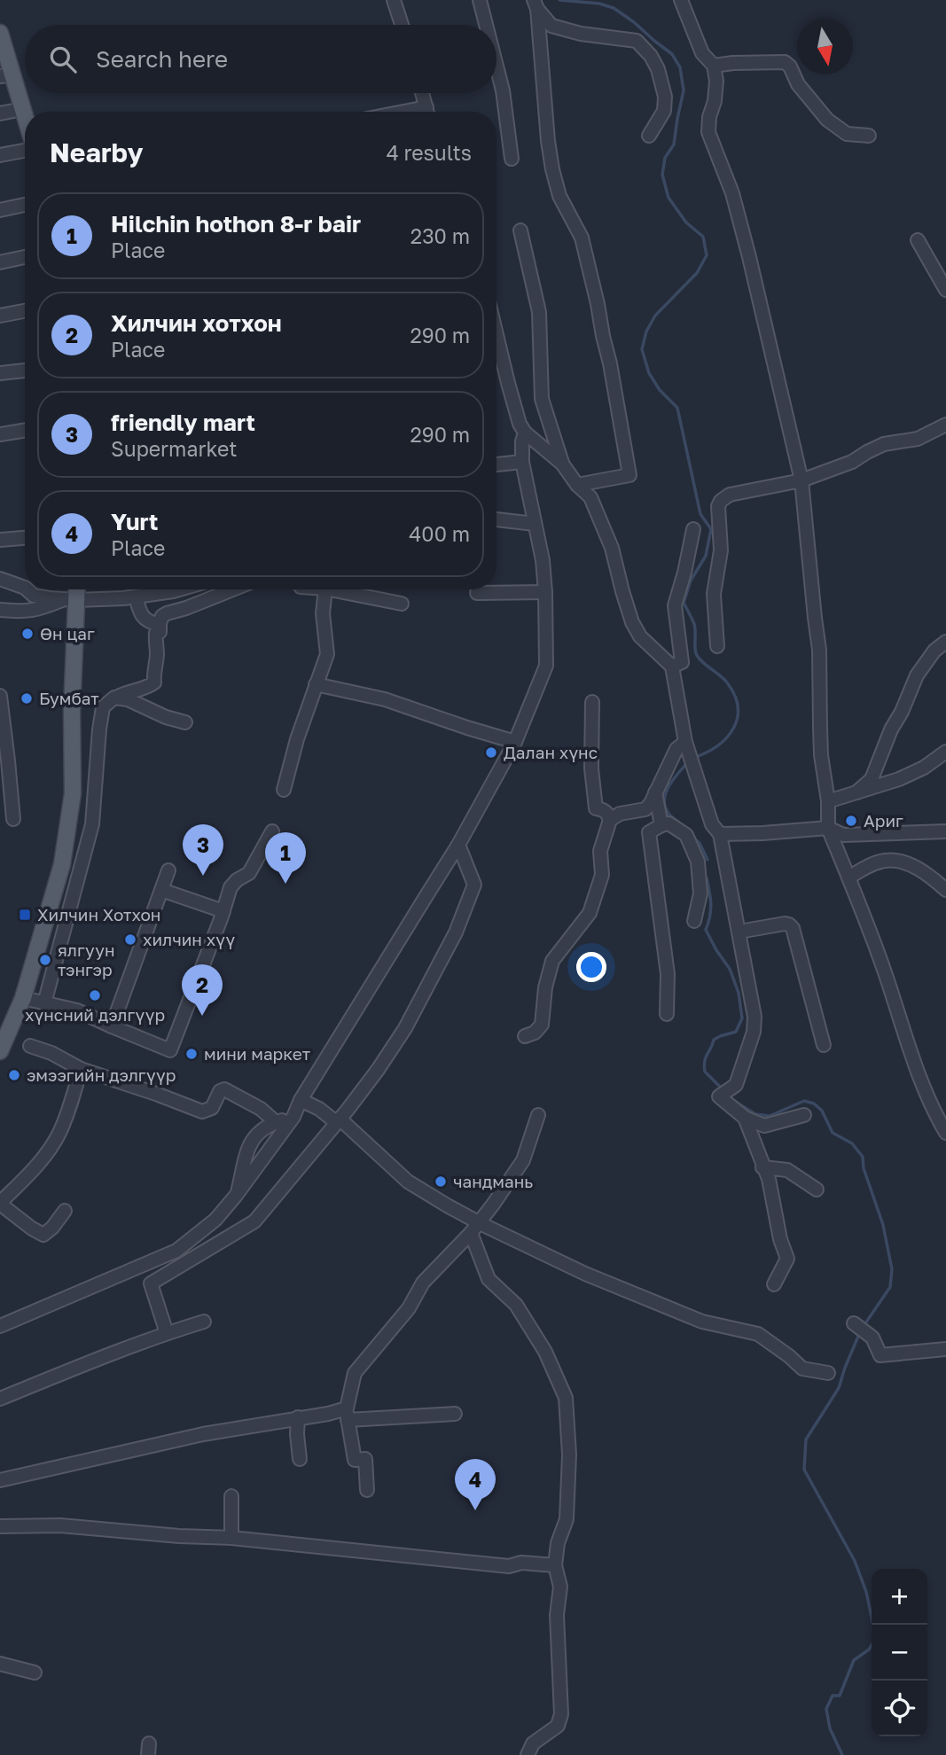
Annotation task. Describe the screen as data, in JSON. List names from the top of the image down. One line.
{"places":{"other":["Өн цаг","Бумбат","Далан хүнс","Ариг","хилчин хүү","ялгуун тэнгэр","хүнсний дэлгүүр","мини маркет","эмээгийн дэлгүүр","чандмань"],"transit":["Хилчин Хотхон"]},"north":"bottom","page":{"search":"Search here","heading":["Nearby","4 results"],"list":[{"mark":"1","name":"Hilchin hothon 8-r bair","note":"Place","value":"230 m"},{"mark":"2","name":"Хилчин хотхон","note":"Place","value":"290 m"},{"mark":"3","name":"friendly mart","note":"Supermarket","value":"290 m"},{"mark":"4","name":"Yurt","note":"Place","value":"400 m"}],"pins":["3","1","2","4"],"map_buttons":["+","−"]}}
